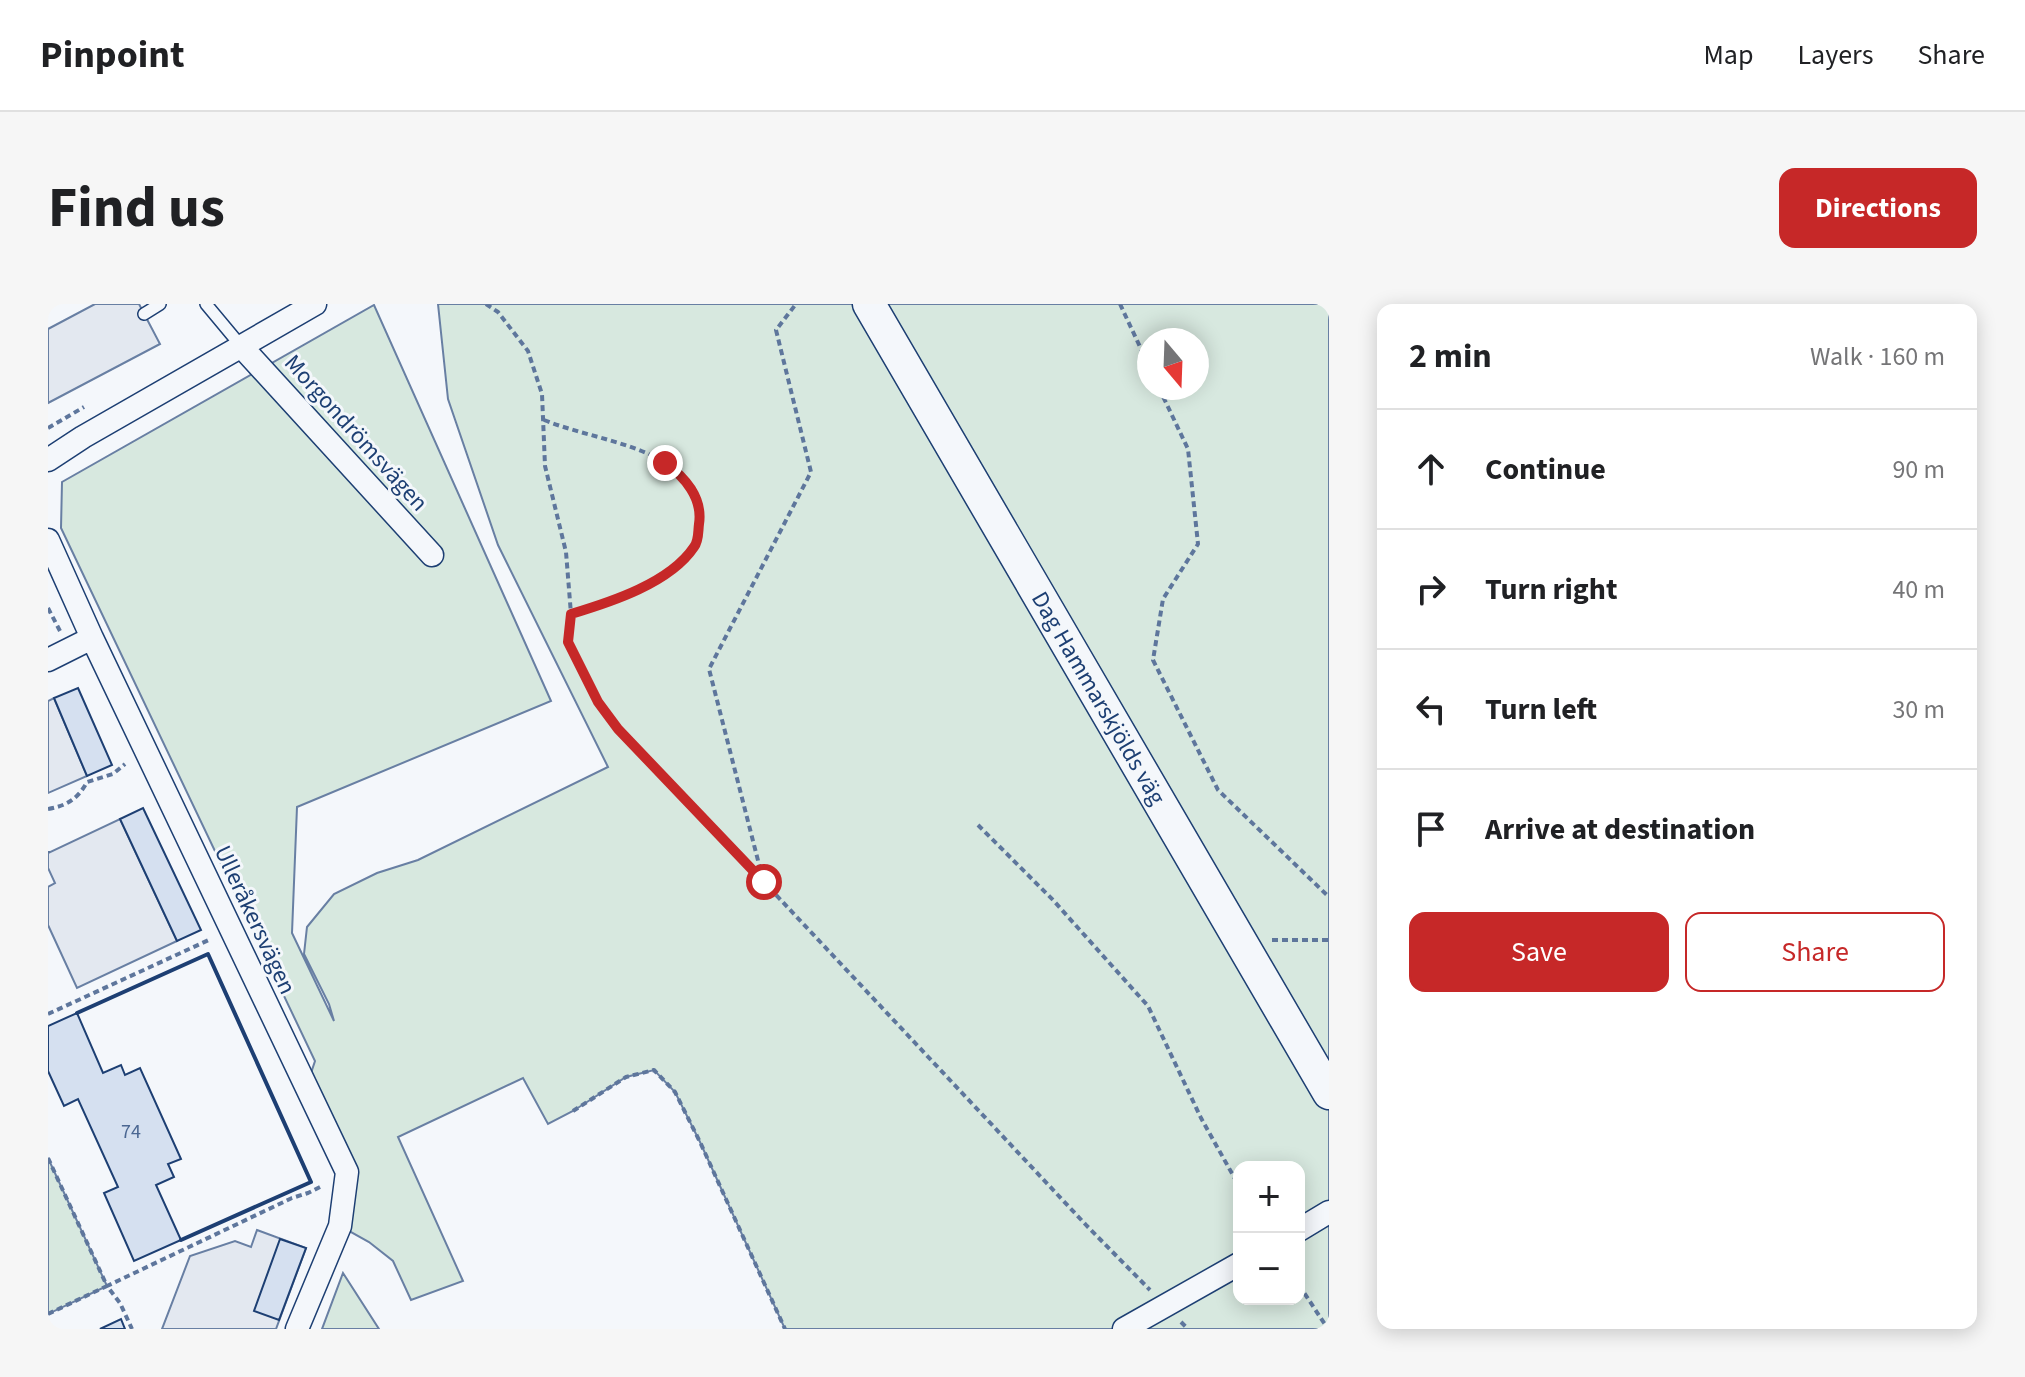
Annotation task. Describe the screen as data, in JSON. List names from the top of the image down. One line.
{"streets":{"main road":["Dag Hammarskjölds väg"],"street":["Morgondrömsvägen","Ulleråkersvägen"]},"house_numbers":["74"],"north":"bottom","page":{"header":"Pinpoint","nav":["Map","Layers","Share"],"buttons":["Directions",["Save","Share"]],"title":"Find us","heading":["2 min","Walk · 160 m"],"list":[["Continue","90 m"],["Turn right","40 m"],["Turn left","30 m"],"Arrive at destination"],"map_buttons":["+","−"]}}
